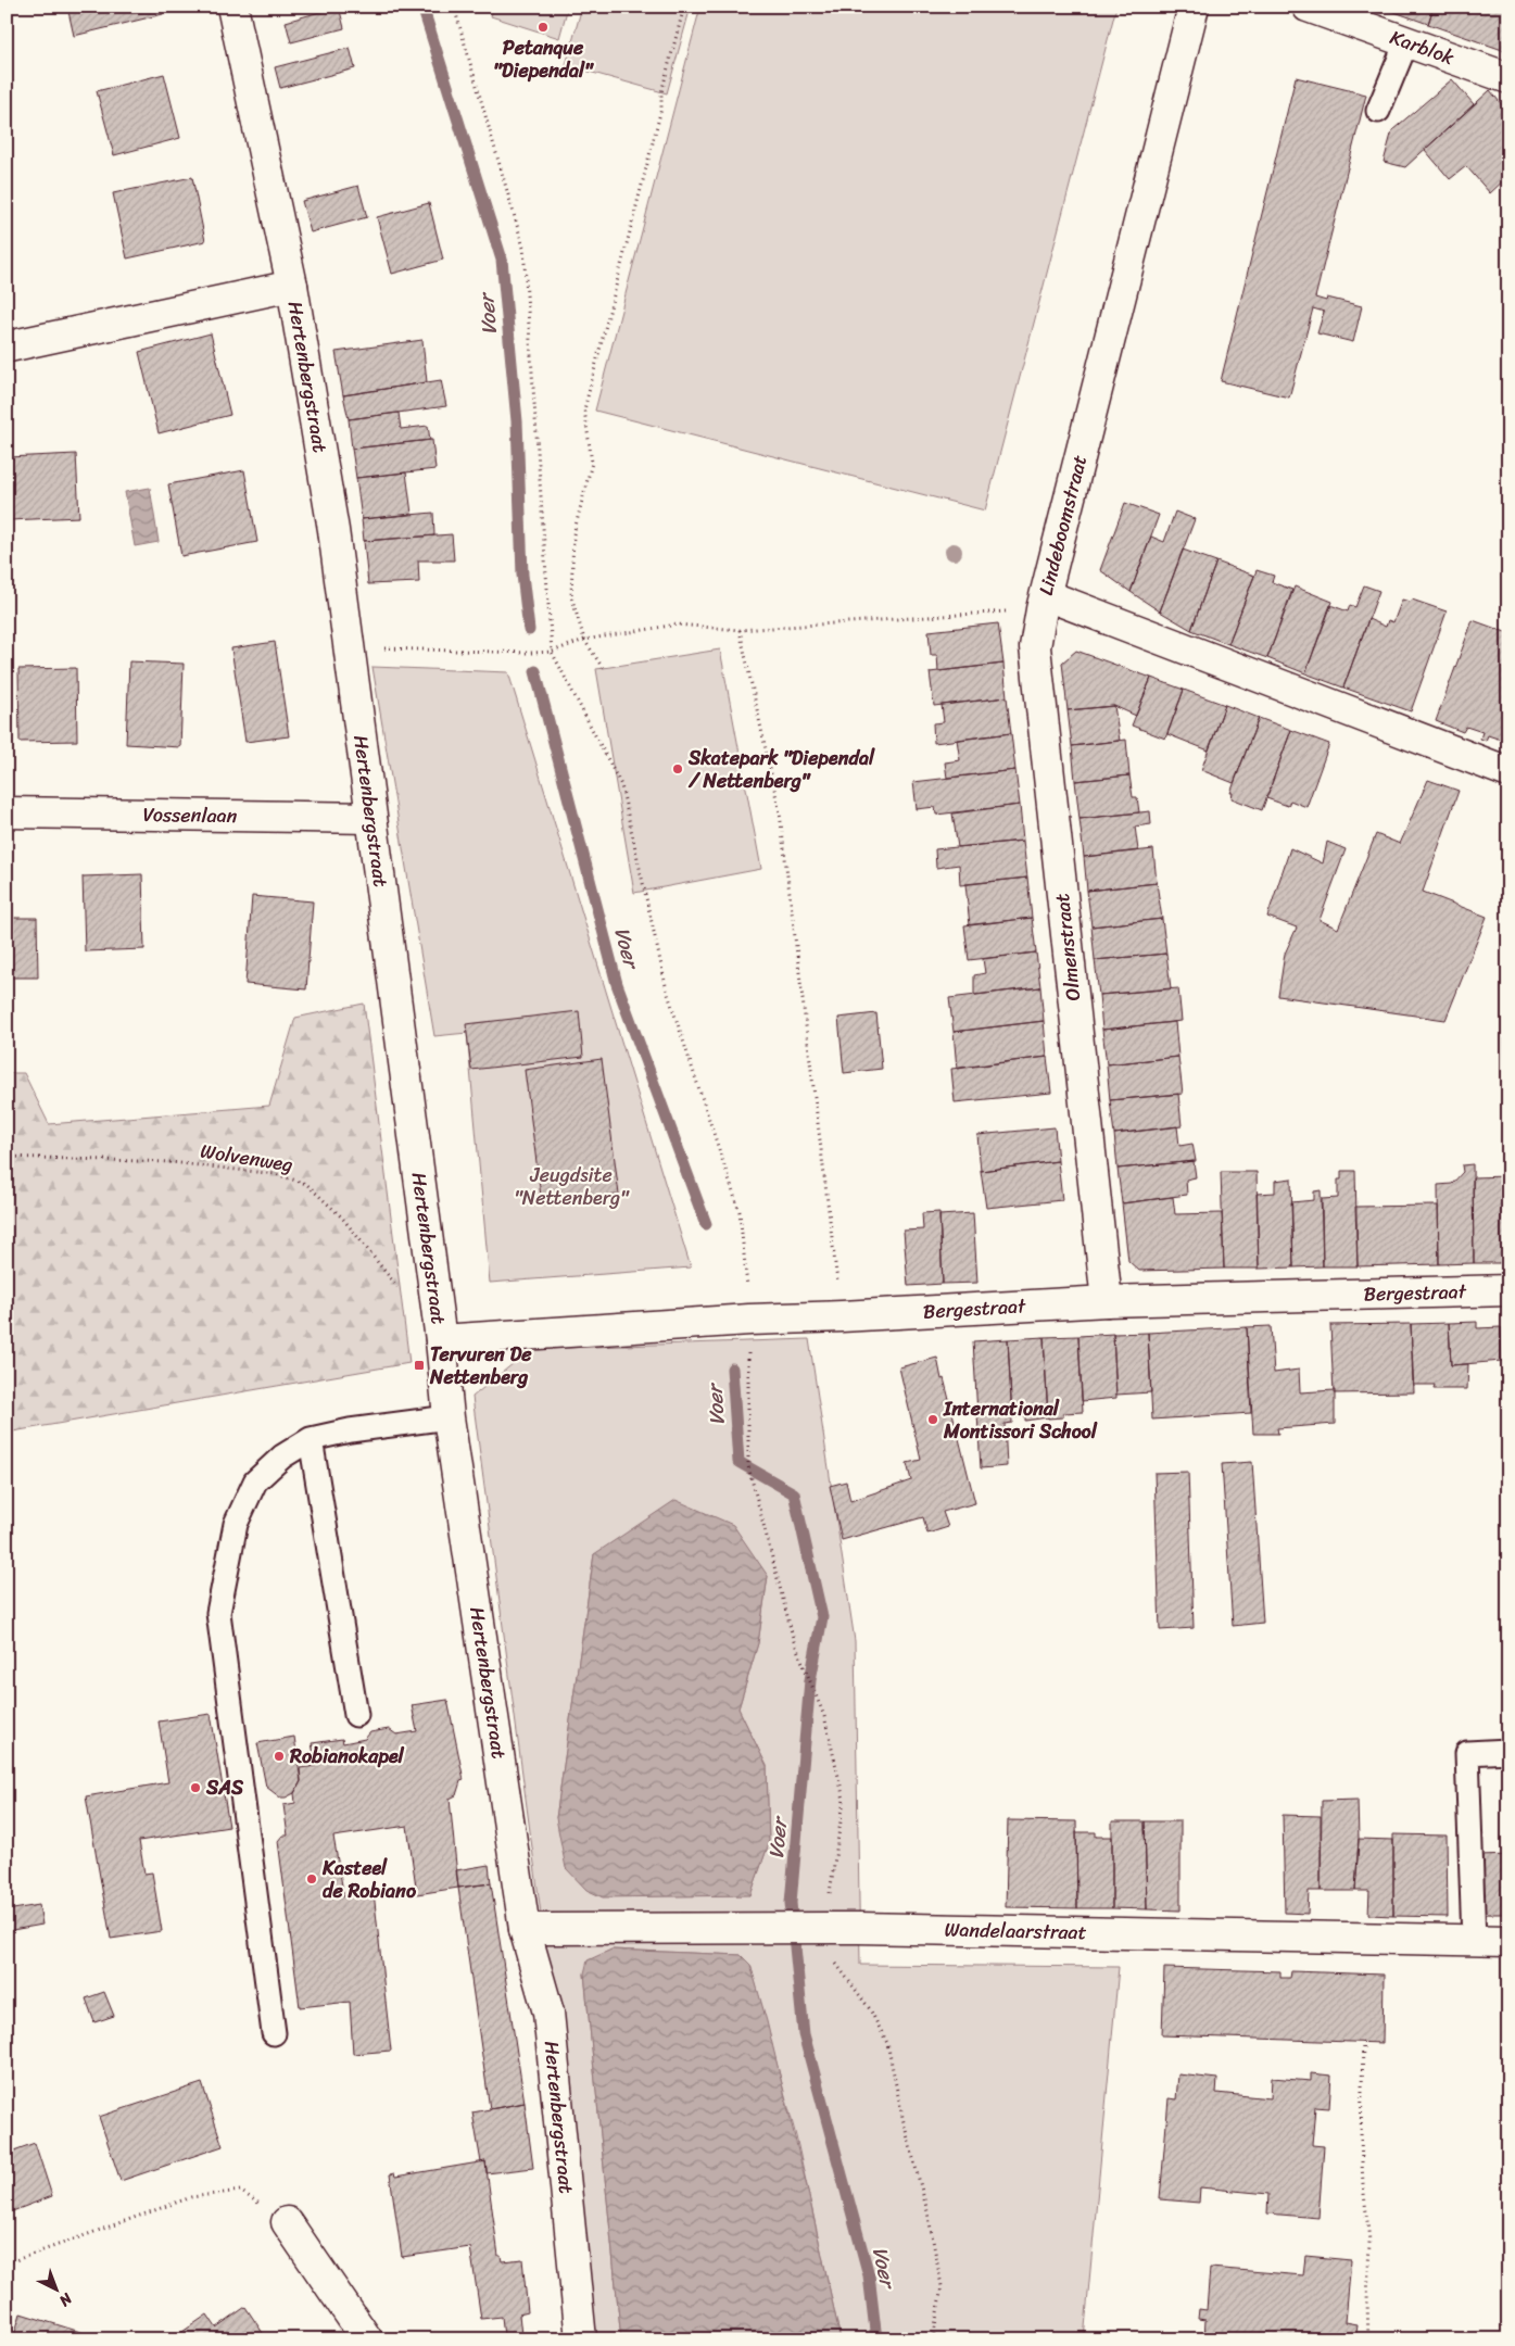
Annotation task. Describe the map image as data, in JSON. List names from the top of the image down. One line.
{"streets":{"street":["Karblok","Hertenbergstraat","Lindeboomstraat","Vossenlaan","Olmenstraat","Bergestraat","Wandelaarstraat"],"path":["Wolvenweg"]},"crossings":[["Hertenbergstraat","Vossenlaan"],["Hertenbergstraat","Bergestraat"],["Hertenbergstraat","Wandelaarstraat"],["Lindeboomstraat","Olmenstraat"],["Olmenstraat","Bergestraat"]],"water":["Voer"],"parks":["Jeugdsite \"Nettenberg\""],"places":{"other":["Petanque \"Diependal\"","Skatepark \"Diependal / Nettenberg\"","International Montissori School","Robianokapel","SAS","Kasteel de Robiano"],"transit":["Tervuren De Nettenberg"]},"north":"bottom right"}
